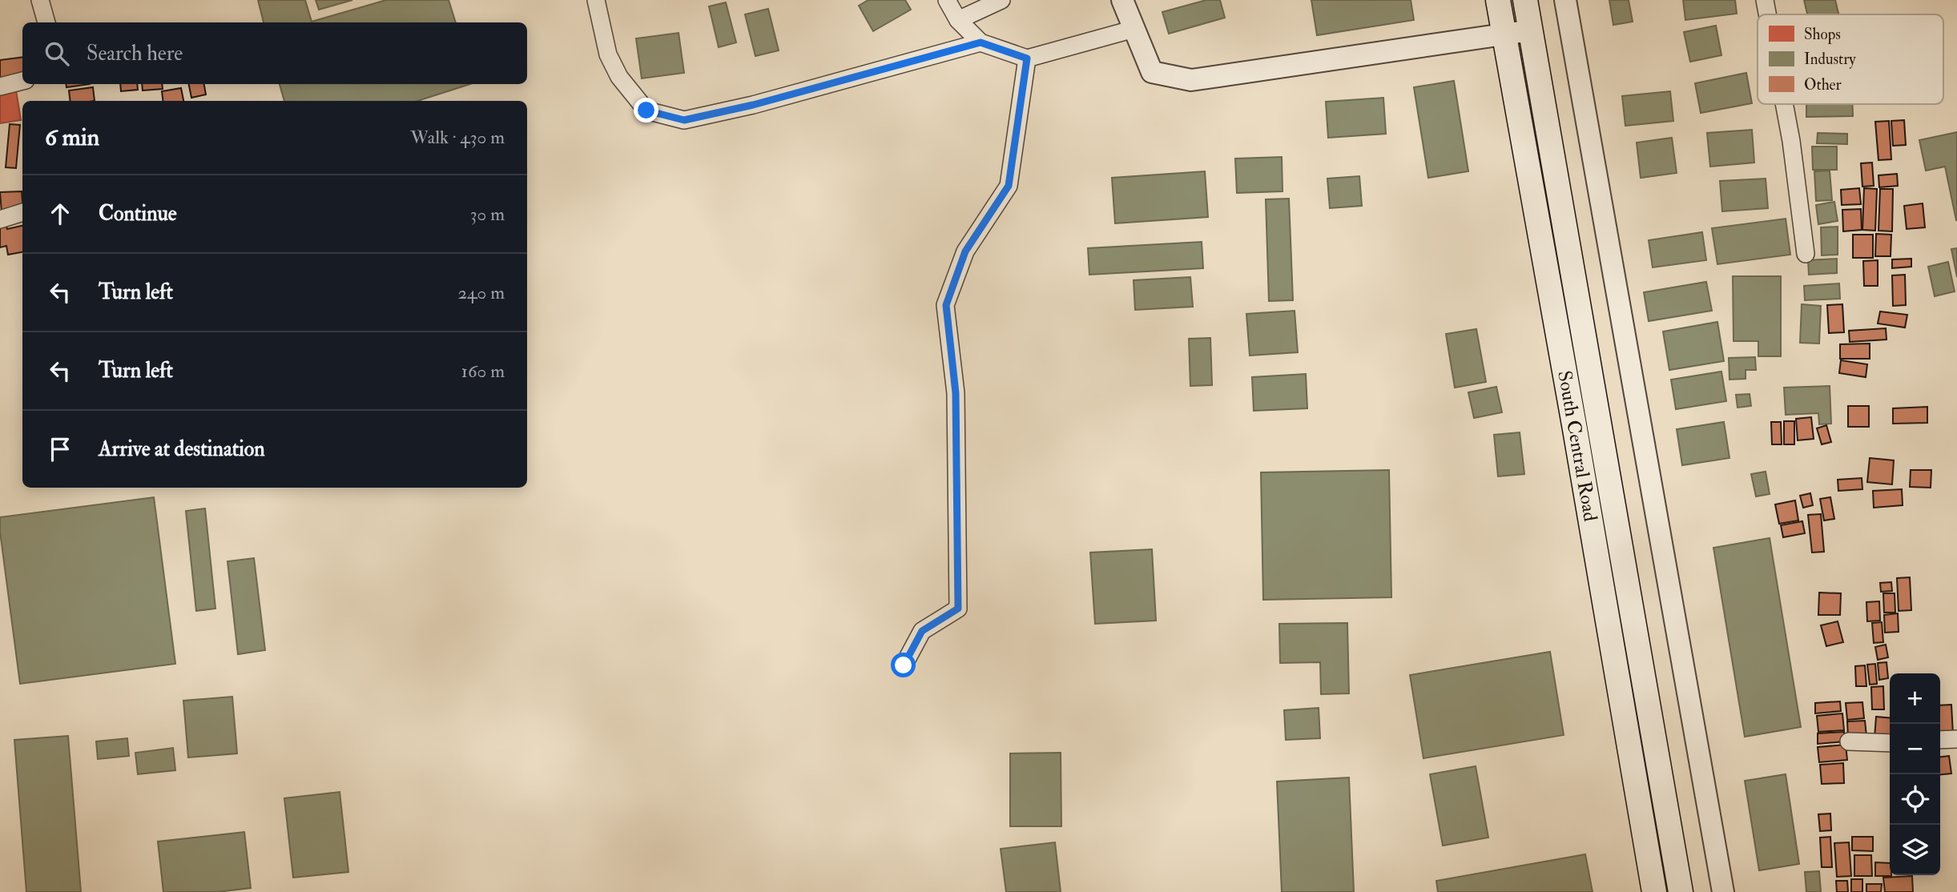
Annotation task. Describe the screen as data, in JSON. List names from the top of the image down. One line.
{"streets":{"main road":["South Central Road"]},"legend":["Shops","Industry","Other"],"page":{"search":"Search here","heading":["6 min","Walk · 430 m"],"list":[["Continue","30 m"],["Turn left","240 m"],["Turn left","160 m"],"Arrive at destination"],"map_buttons":["+","−"]}}
